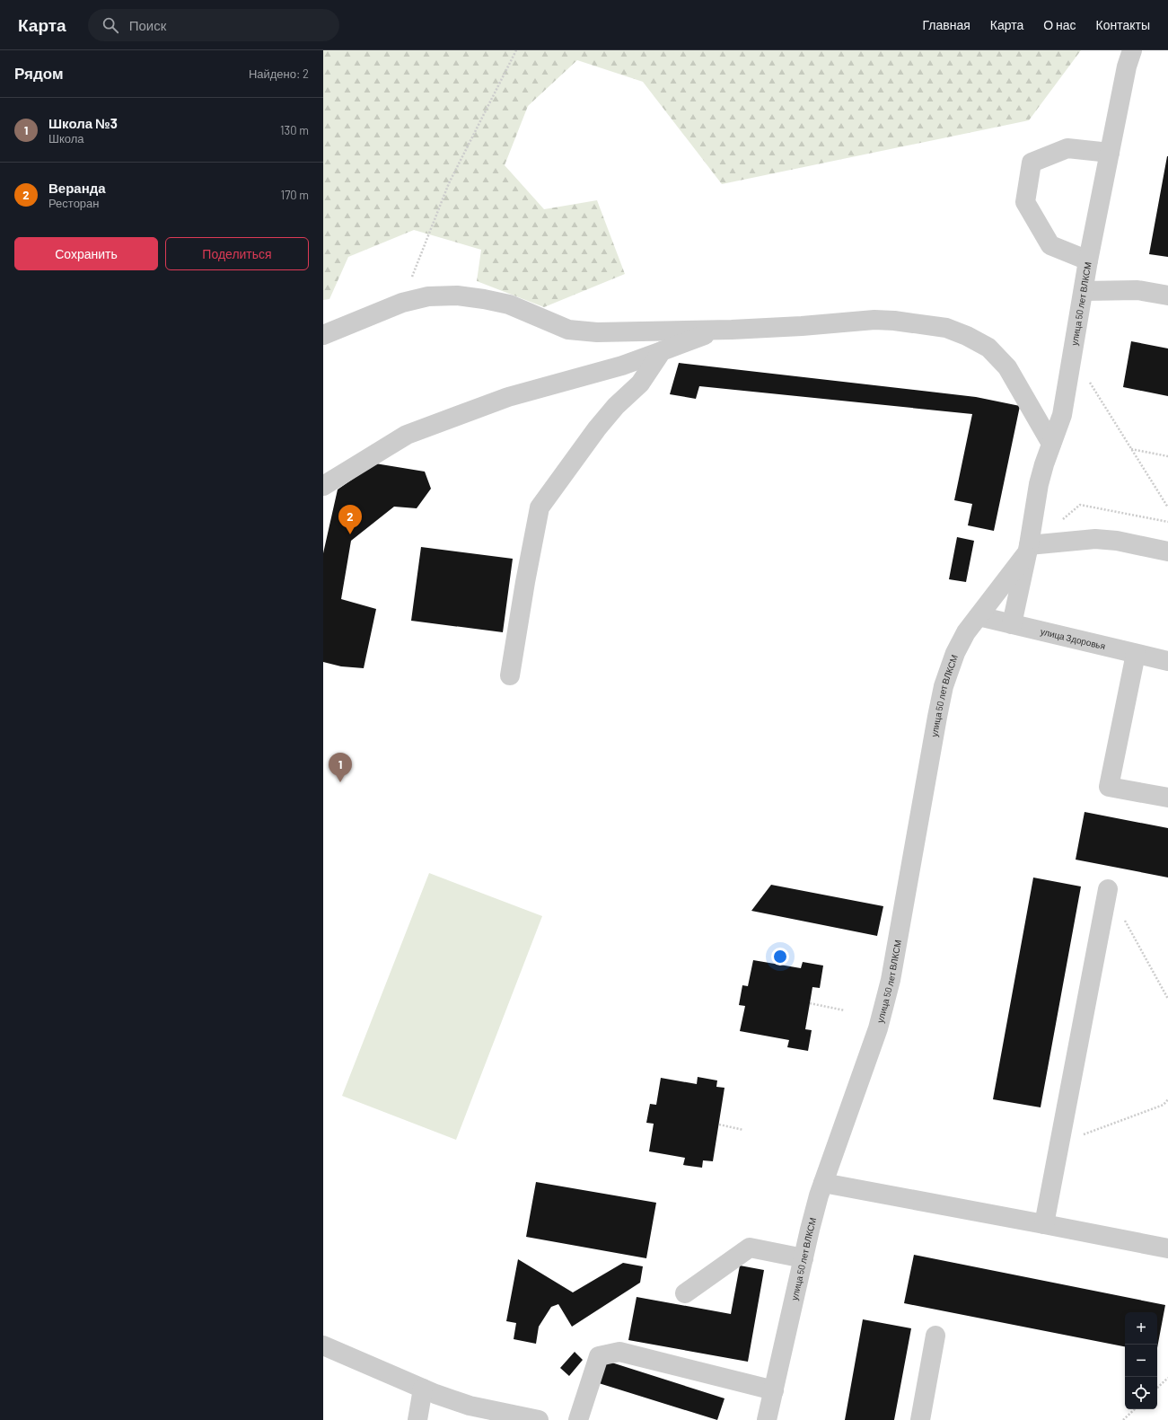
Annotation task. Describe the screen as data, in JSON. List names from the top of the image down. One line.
{"streets":{"street":["улица 50 лет ВЛКСМ","улица Здоровья"]},"crossings":[["улица 50 лет ВЛКСМ","улица Здоровья"]],"page":{"header":"Карта","search":"Поиск","nav":["Главная","Карта","О нас","Контакты"],"heading":["Рядом","Найдено: 2"],"list":[{"mark":"1","name":"Школа №3","note":"Школа","value":"130 m"},{"mark":"2","name":"Веранда","note":"Ресторан","value":"170 m"}],"buttons":["Сохранить","Поделиться"],"pins":["2","1"],"map_buttons":["+","−"]}}
